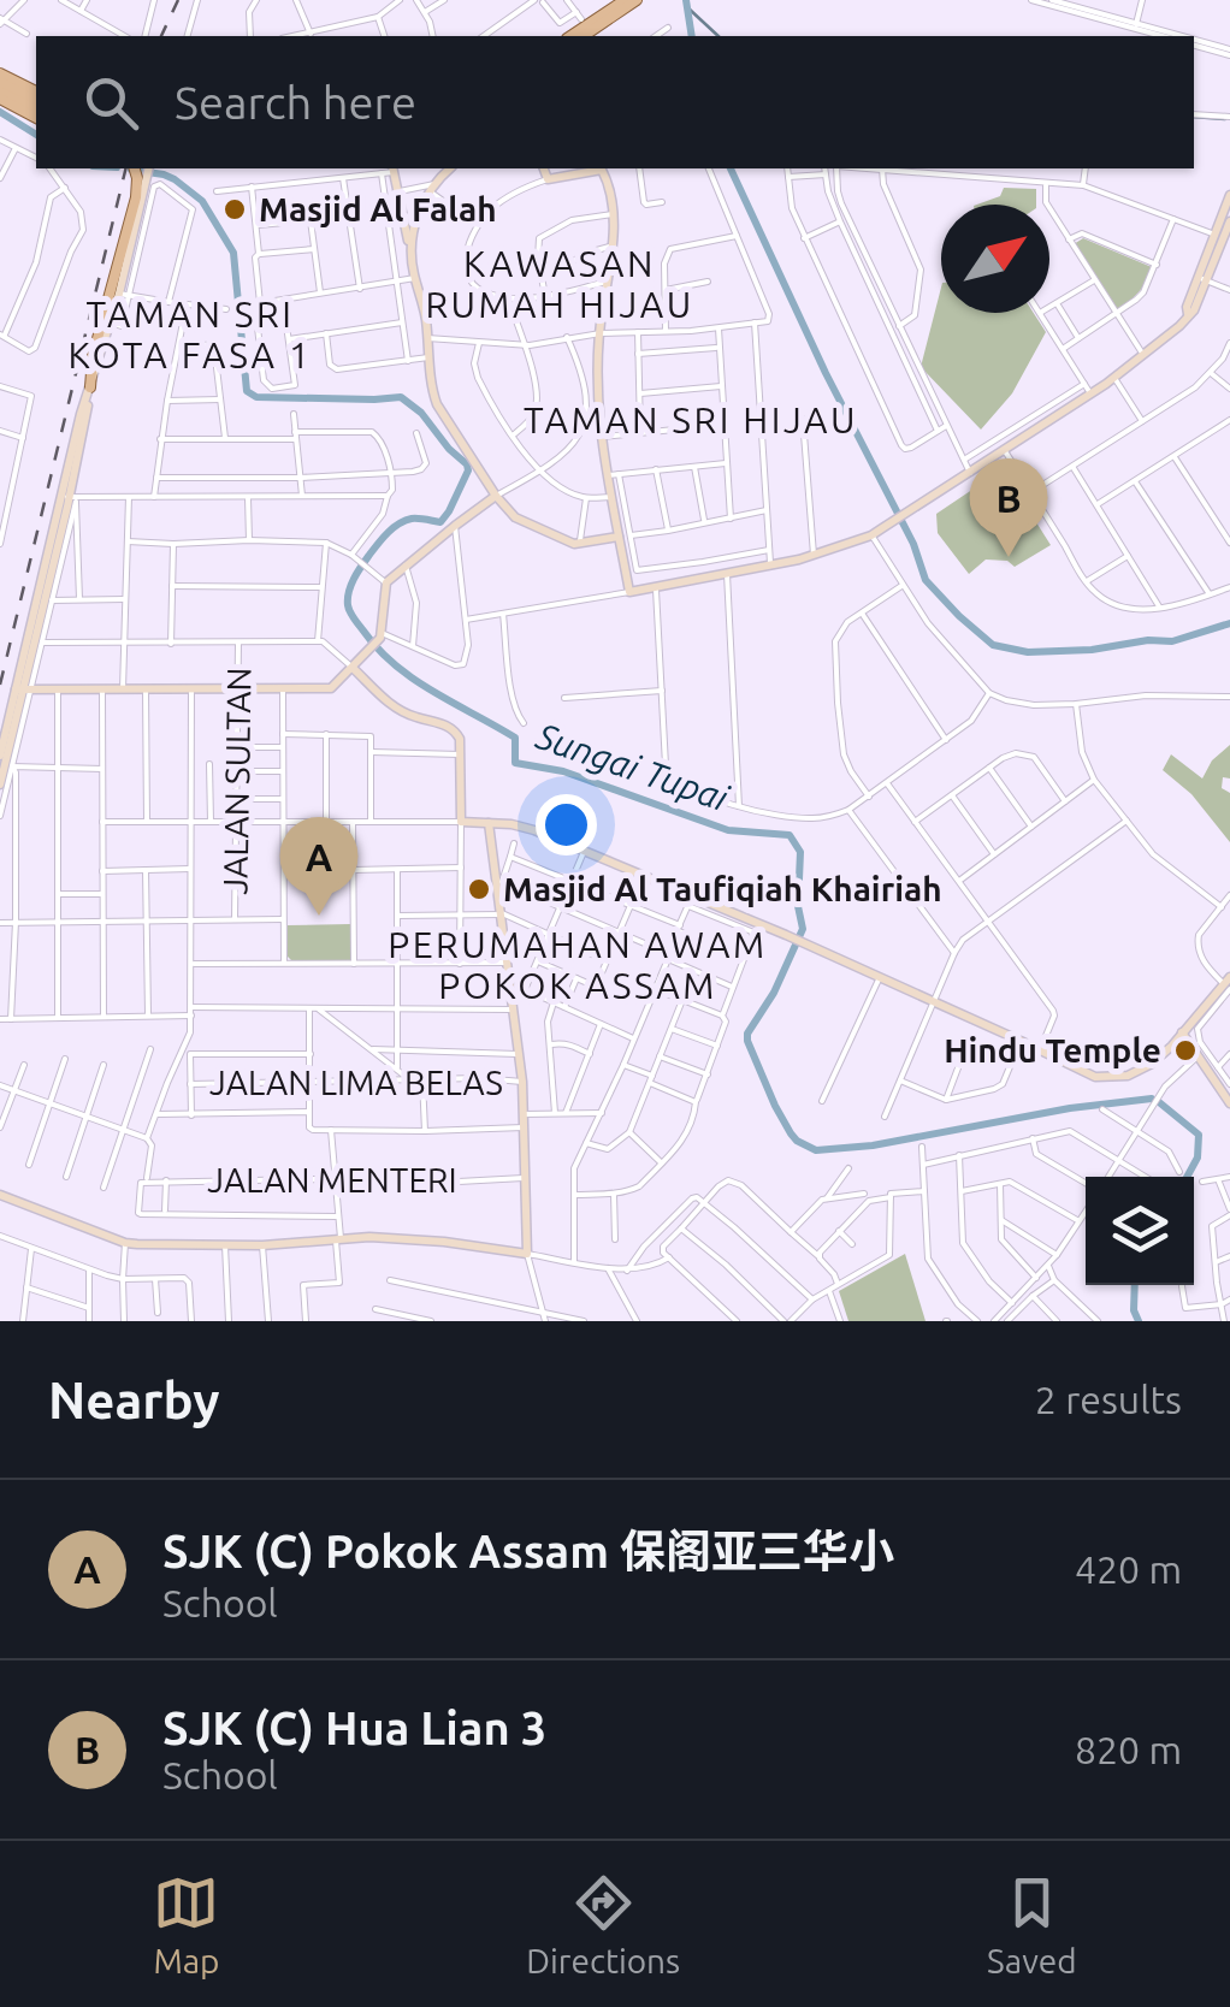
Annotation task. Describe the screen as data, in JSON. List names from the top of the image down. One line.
{"streets":{"street":["JALAN SULTAN","JALAN LIMA BELAS","JALAN MENTERI"]},"districts":["KAWASAN RUMAH HIJAU","TAMAN SRI KOTA FASA 1","TAMAN SRI HIJAU","PERUMAHAN AWAM POKOK ASSAM"],"water":["Sungai Tupai"],"places":["Masjid Al Falah","Masjid Al Taufiqiah Khairiah","Hindu Temple"],"north":"top right","page":{"search":"Search here","pins":["B","A"],"heading":["Nearby","2 results"],"list":[{"mark":"A","name":"SJK (C) Pokok Assam 保阁亚三华小","note":"School","value":"420 m"},{"mark":"B","name":"SJK (C) Hua Lian 3","note":"School","value":"820 m"}],"nav":["Map","Directions","Saved"]}}
